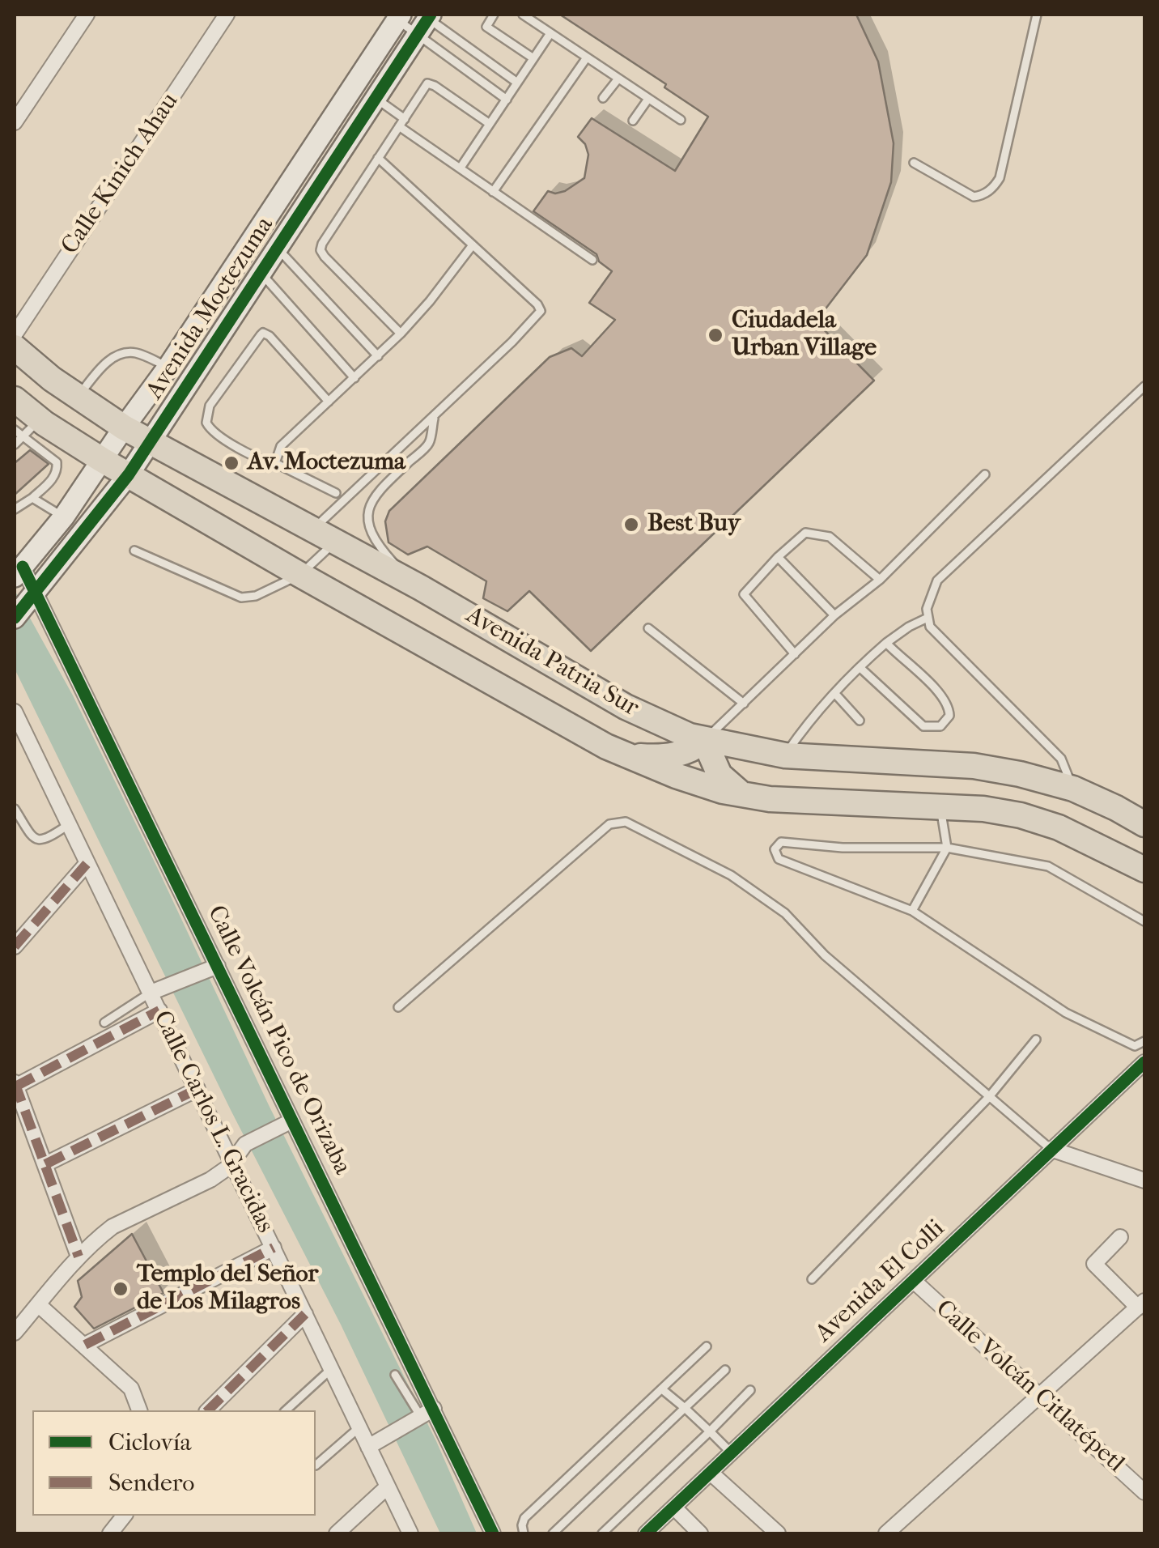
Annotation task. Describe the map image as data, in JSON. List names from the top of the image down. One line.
{"streets":{"main road":["Avenida Patria Sur"],"street":["Calle Kinich Ahau","Avenida Moctezuma","Calle Volcán Pico de Orizaba","Calle Carlos L. Gracidas","Avenida El Colli","Calle Volcán Citlatépetl"]},"crossings":[["Avenida Moctezuma","Avenida Patria Sur"],["Avenida Moctezuma","Calle Volcán Pico de Orizaba"],["Avenida El Colli","Calle Volcán Citlatépetl"]],"places":["Ciudadela Urban Village","Av. Moctezuma","Best Buy","Templo del Señor de Los Milagros"],"legend":["Ciclovía","Sendero"]}
